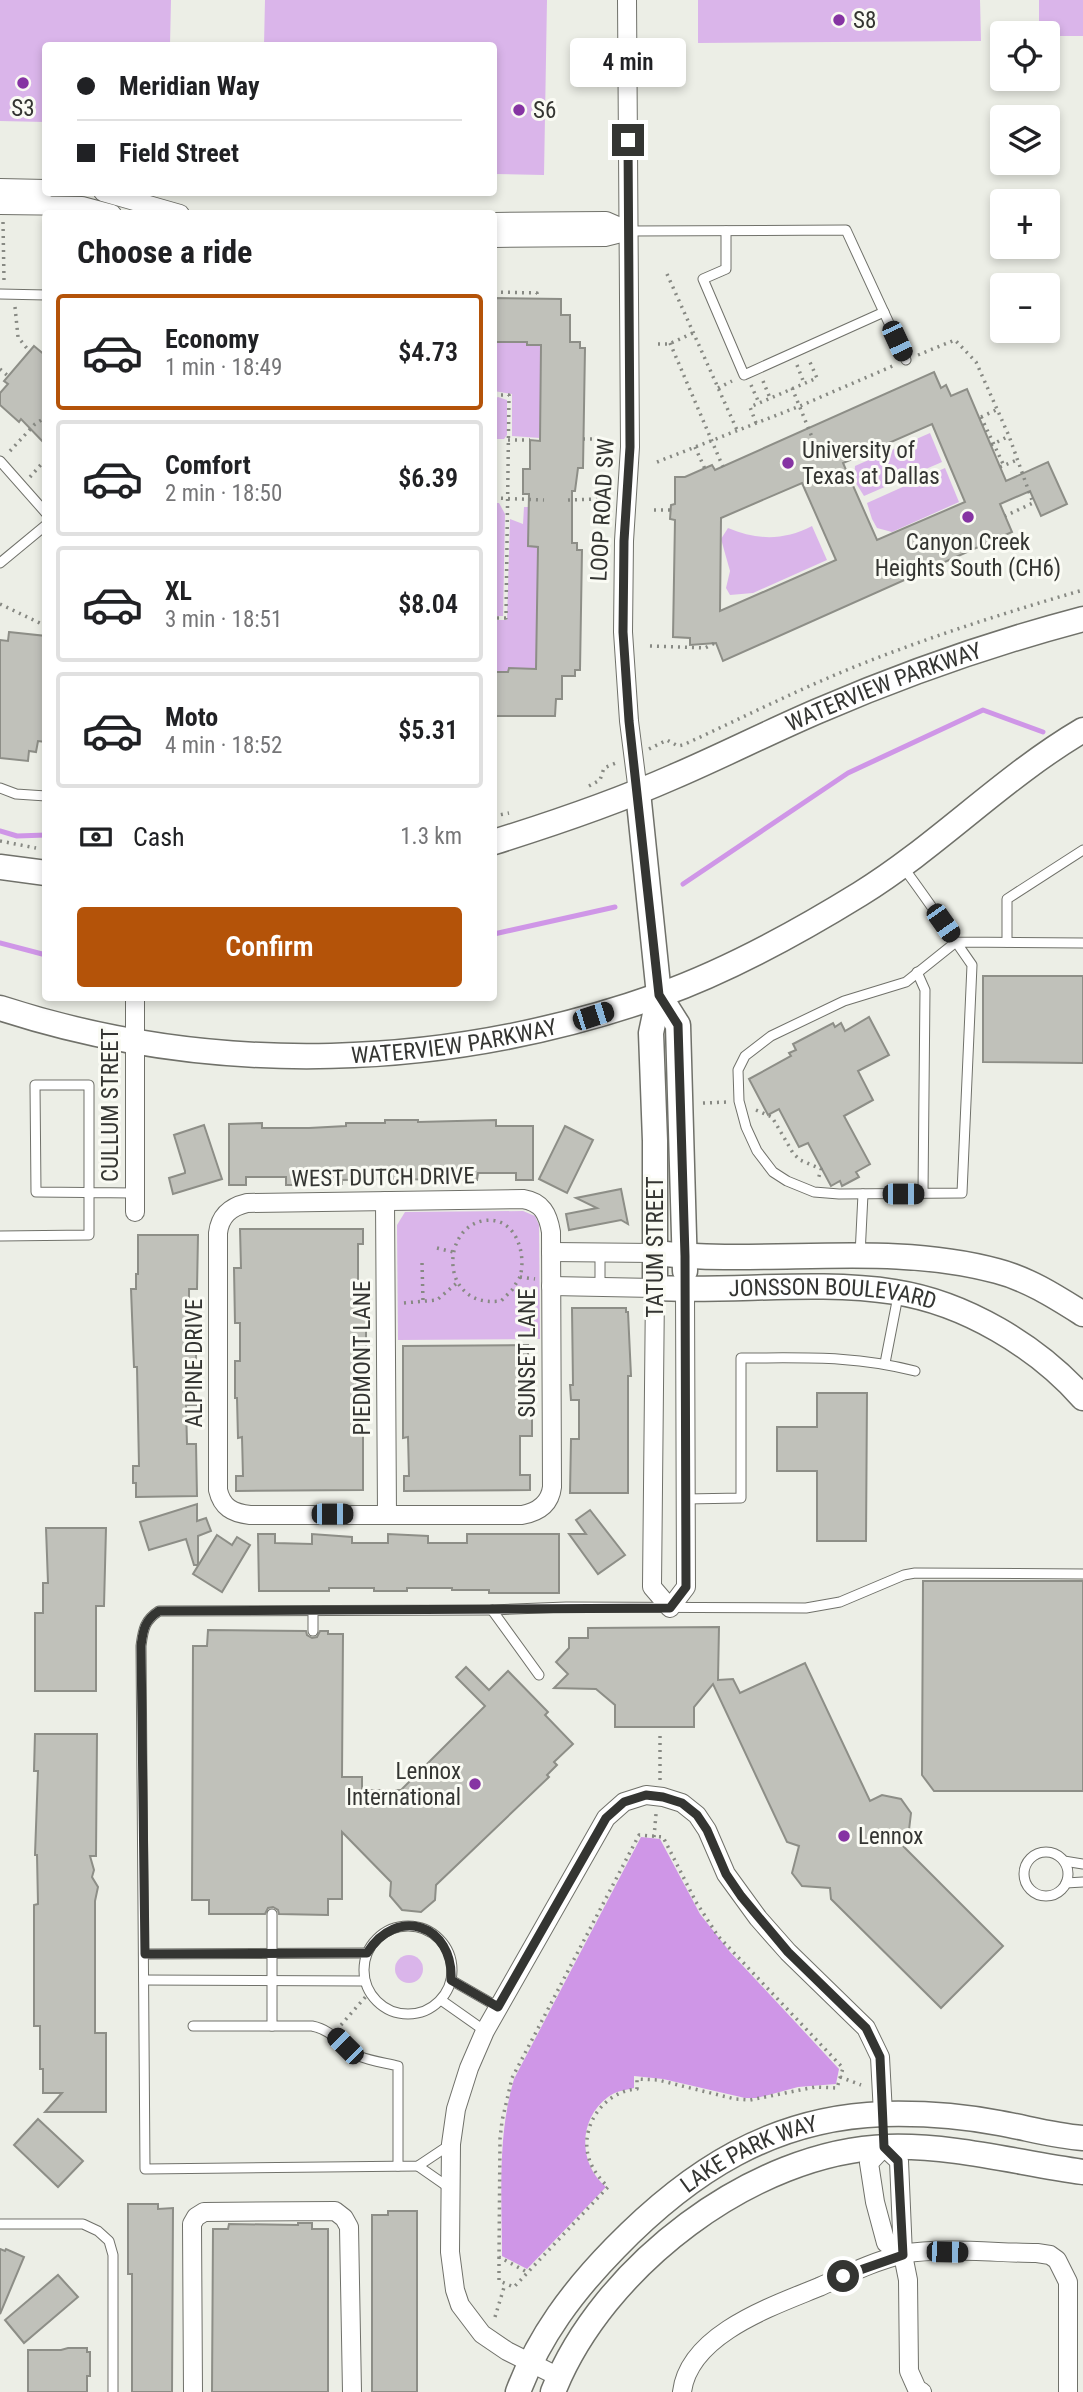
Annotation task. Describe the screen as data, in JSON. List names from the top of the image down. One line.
{"streets":{"street":["LOOP ROAD SW","WATERVIEW PARKWAY","CULLUM STREET","WEST DUTCH DRIVE","TATUM STREET","JONSSON BOULEVARD","SUNSET LANE","PIEDMONT LANE","ALPINE DRIVE","LAKE PARK WAY"]},"crossings":[["LOOP ROAD SW","WATERVIEW PARKWAY"],["LOOP ROAD SW","TATUM STREET"],["WATERVIEW PARKWAY","CULLUM STREET"],["WATERVIEW PARKWAY","TATUM STREET"],["WEST DUTCH DRIVE","SUNSET LANE"],["WEST DUTCH DRIVE","PIEDMONT LANE"],["WEST DUTCH DRIVE","ALPINE DRIVE"],["TATUM STREET","JONSSON BOULEVARD"],["JONSSON BOULEVARD","SUNSET LANE"],["SUNSET LANE","PIEDMONT LANE"],["SUNSET LANE","ALPINE DRIVE"],["PIEDMONT LANE","ALPINE DRIVE"]],"places":["S8","S3","S6","University of Texas at Dallas","Canyon Creek Heights South (CH6)","Lennox International","Lennox"],"page":{"map_buttons":["+","−"],"bubble":"4 min","banner":["Meridian Way","Field Street"],"heading":"Choose a ride","list":[{"name":"Economy","note":"1 min · 18:49","value":"$4.73"},{"name":"Comfort","note":"2 min · 18:50","value":"$6.39"},{"name":"XL","note":"3 min · 18:51","value":"$8.04"},{"name":"Moto","note":"4 min · 18:52","value":"$5.31"}],"pay":["Cash","1.3 km"],"buttons":"Confirm"}}
